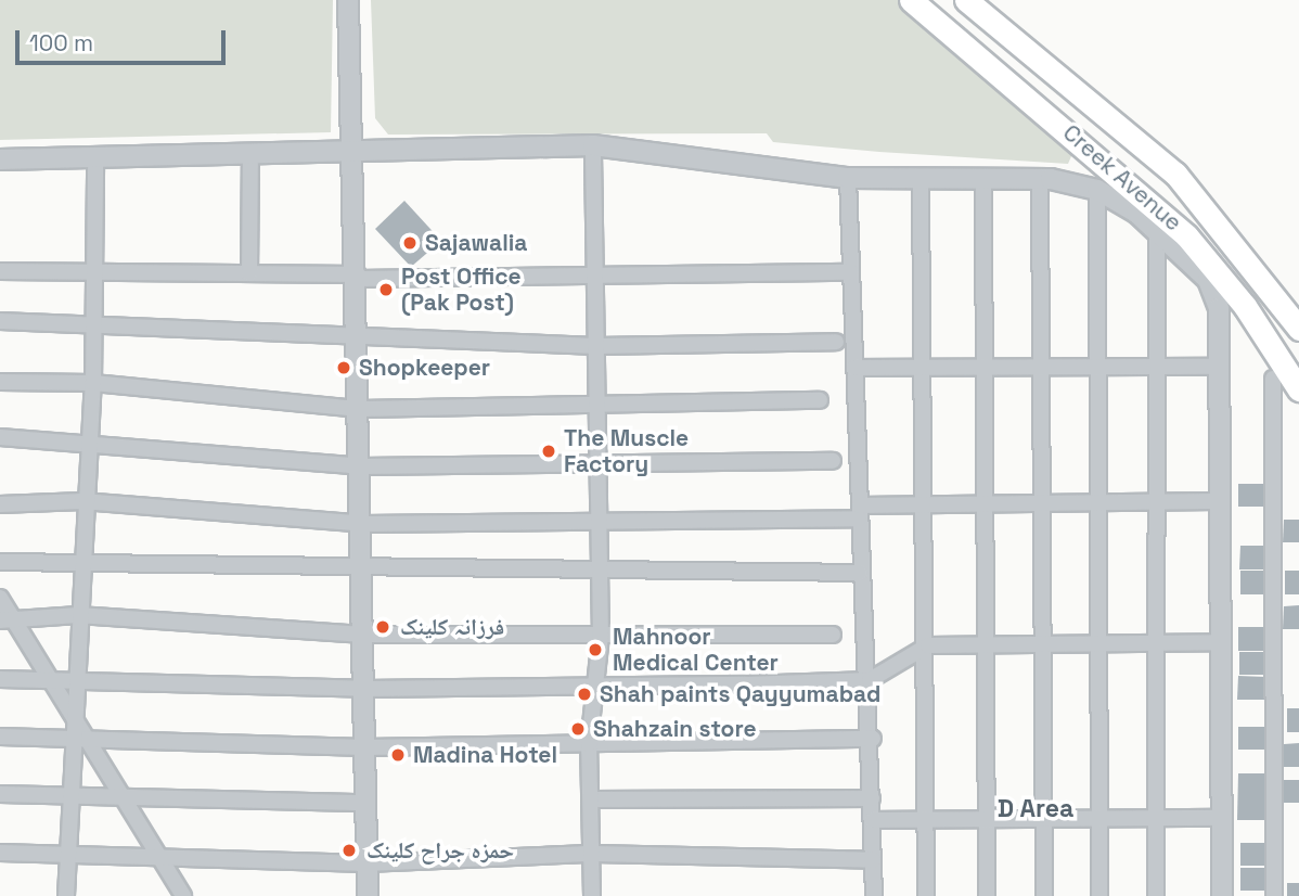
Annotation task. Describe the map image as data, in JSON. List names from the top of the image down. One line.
{"streets":{"main road":["Creek Avenue"]},"districts":["D Area"],"places":["Sajawalia","Post Office (Pak Post)","Shopkeeper","The Muscle Factory","فرزانہ کلینک","Mahnoor Medical Center","Shah paints Qayyumabad","Shahzain store","Madina Hotel","حمزہ جراح کلینک"],"scale_bar":"100 m"}
